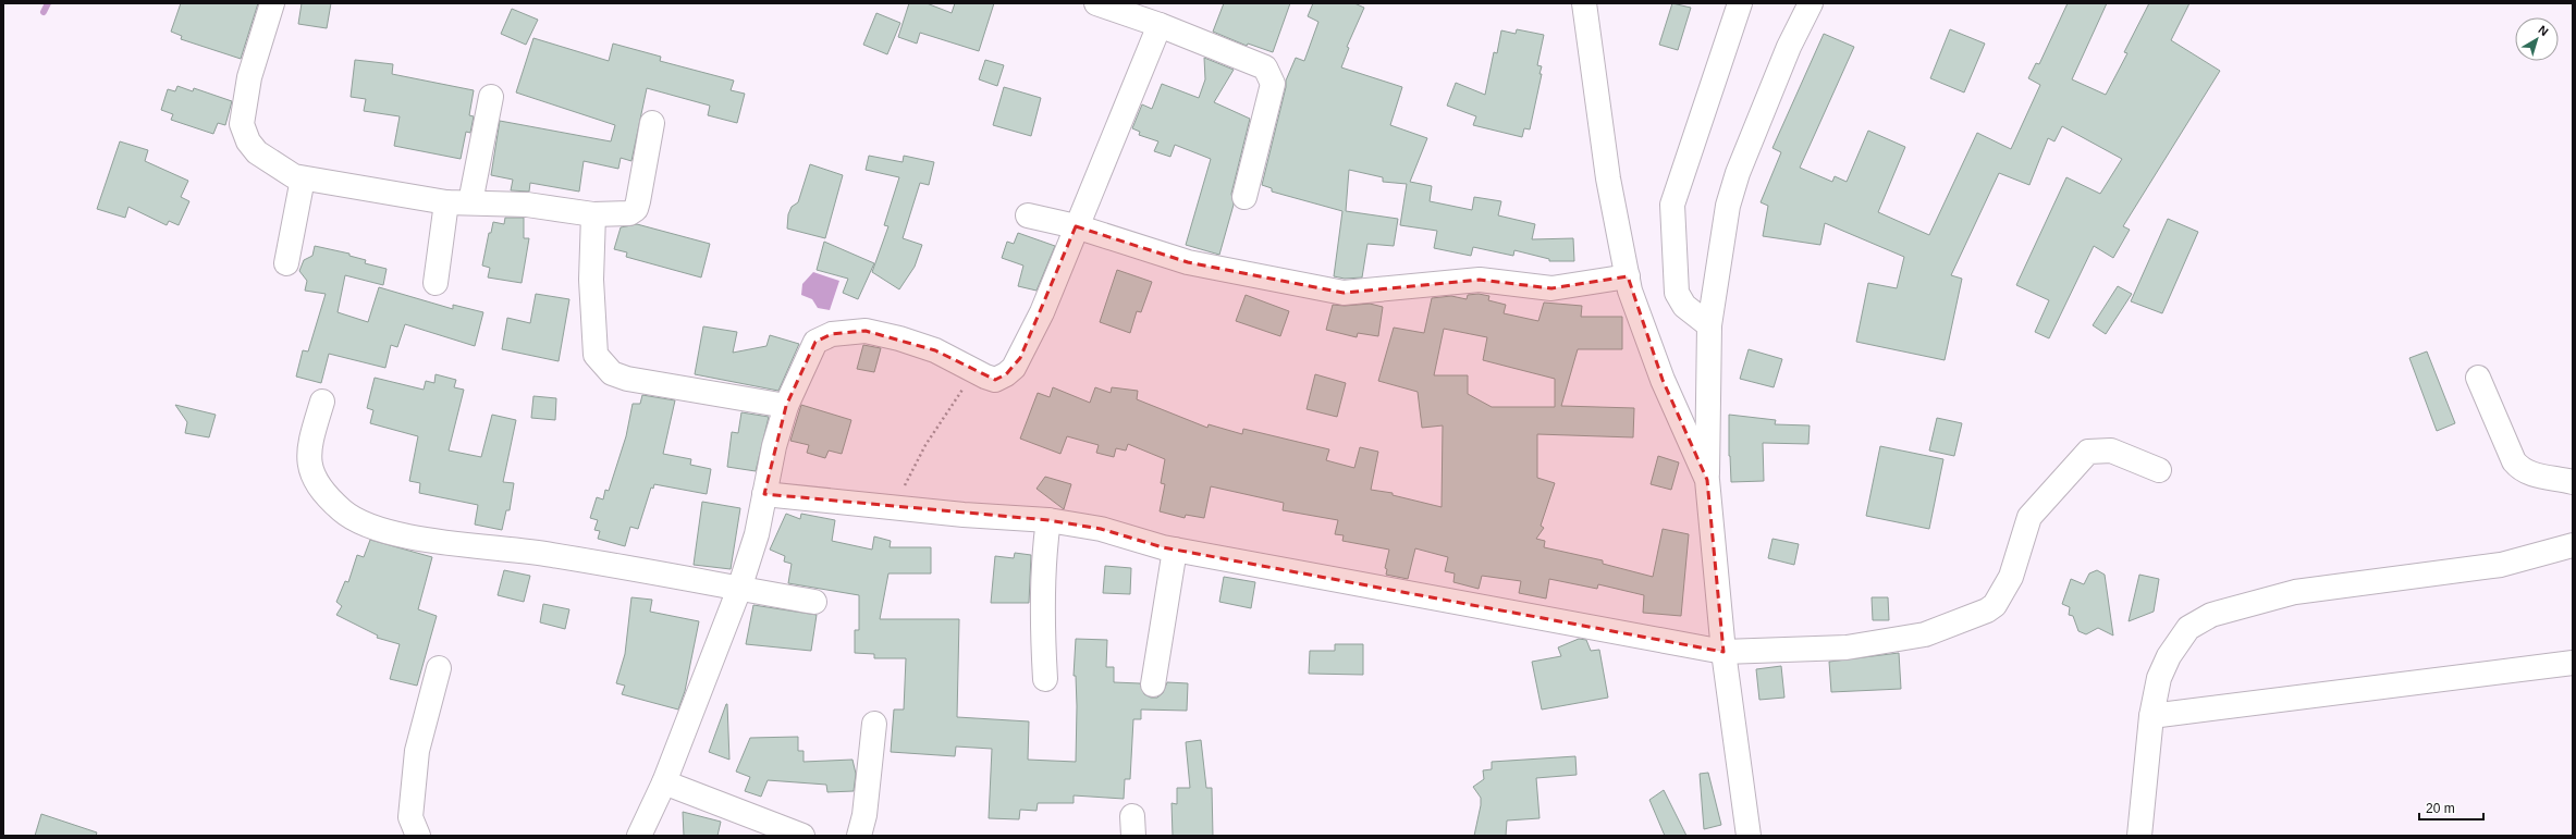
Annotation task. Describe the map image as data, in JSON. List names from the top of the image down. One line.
{"scale_bar":"20 m","north":"top right"}
